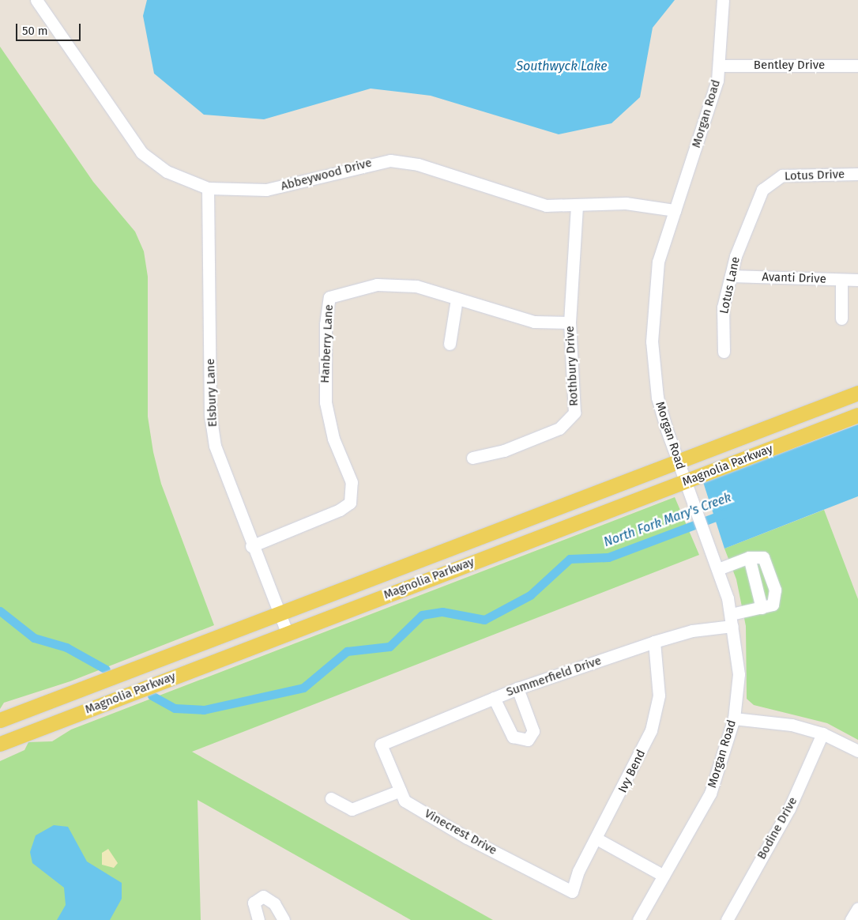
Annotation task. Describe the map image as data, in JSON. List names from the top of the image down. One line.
{"streets":{"main road":["Magnolia Parkway"],"street":["Bentley Drive","Morgan Road","Abbeywood Drive","Lotus Drive","Avanti Drive","Lotus Lane","Hanberry Lane","Rothbury Drive","Elsbury Lane","Summerfield Drive","Ivy Bend","Bodine Drive","Vinecrest Drive"]},"crossings":[["Bentley Drive","Morgan Road"],["Morgan Road","Abbeywood Drive"],["Morgan Road","Magnolia Parkway"],["Morgan Road","Summerfield Drive"],["Abbeywood Drive","Rothbury Drive"],["Abbeywood Drive","Elsbury Lane"],["Lotus Drive","Lotus Lane"],["Avanti Drive","Lotus Lane"],["Hanberry Lane","Rothbury Drive"],["Hanberry Lane","Elsbury Lane"],["Elsbury Lane","Magnolia Parkway"],["Summerfield Drive","Ivy Bend"],["Summerfield Drive","Vinecrest Drive"],["Ivy Bend","Vinecrest Drive"]],"water":["Southwyck Lake","North Fork Mary's Creek"],"scale_bar":"50 m"}
